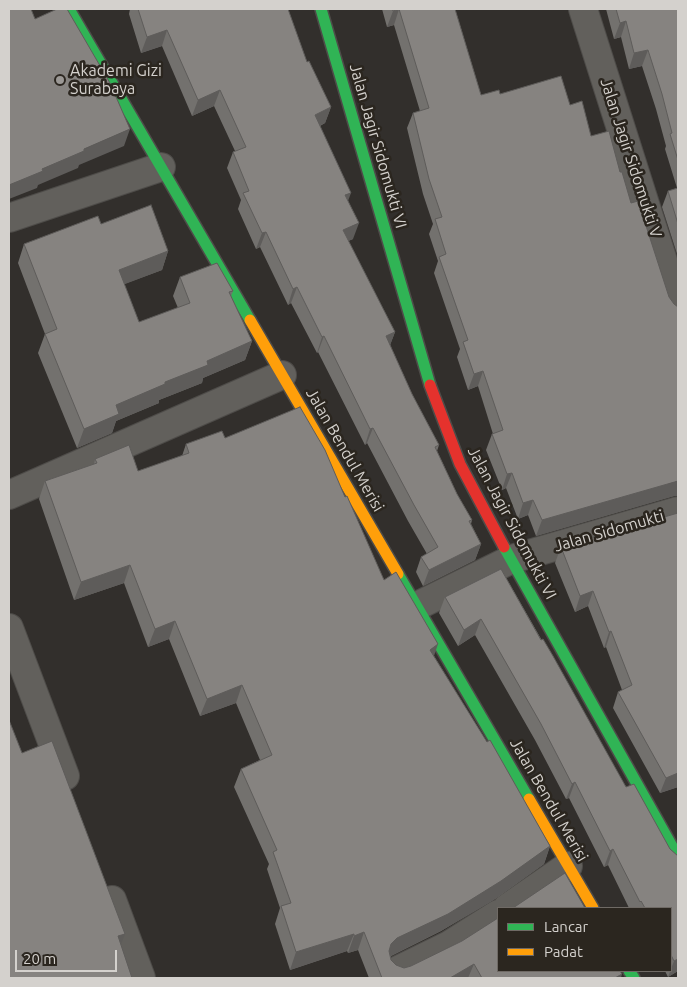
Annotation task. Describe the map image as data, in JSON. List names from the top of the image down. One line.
{"streets":{"street":["Jalan Jagir Sidomukti VI","Jalan Jagir Sidomukti V","Jalan Bendul Merisi","Jalan Sidomukti"]},"crossings":[["Jalan Jagir Sidomukti VI","Jalan Sidomukti"],["Jalan Bendul Merisi","Jalan Sidomukti"]],"places":["Akademi Gizi Surabaya"],"legend":["Lancar","Padat"],"scale_bar":"20 m"}
